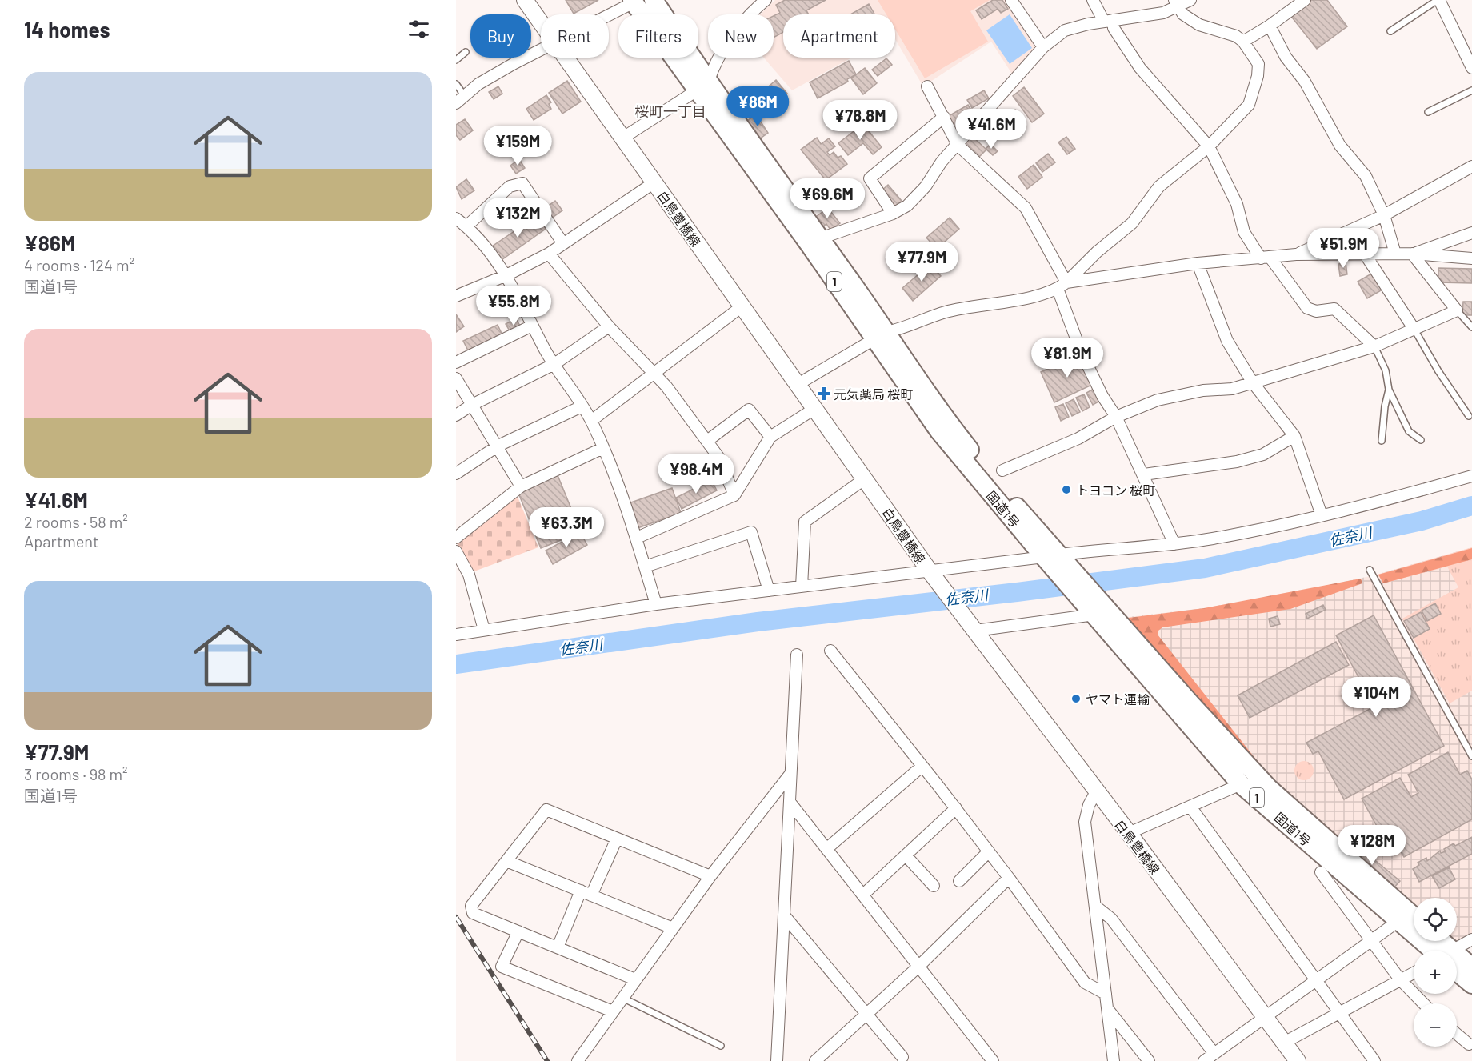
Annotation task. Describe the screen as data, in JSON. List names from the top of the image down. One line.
{"streets":{"highway":["1","国道1号"],"main road":["白鳥豊橋線"]},"districts":["桜町一丁目"],"water":["佐奈川"],"places":{"health":["元気薬局 桜町"],"other":["トヨコン 桜町","ヤマト運輸"]},"page":{"heading":"14 homes","chip":["Buy","Rent","Filters","New","Apartment"],"list":[{"name":"¥86M","note":"4 rooms · 124 m² · 国道1号"},{"name":"¥41.6M","note":"2 rooms · 58 m² · Apartment"},{"name":"¥77.9M","note":"3 rooms · 98 m² · 国道1号"}],"price":["¥86M","¥78.8M","¥41.6M","¥159M","¥69.6M","¥132M","¥51.9M","¥77.9M","¥55.8M","¥81.9M","¥98.4M","¥63.3M","¥104M","¥128M"],"map_buttons":["+","−"]}}
